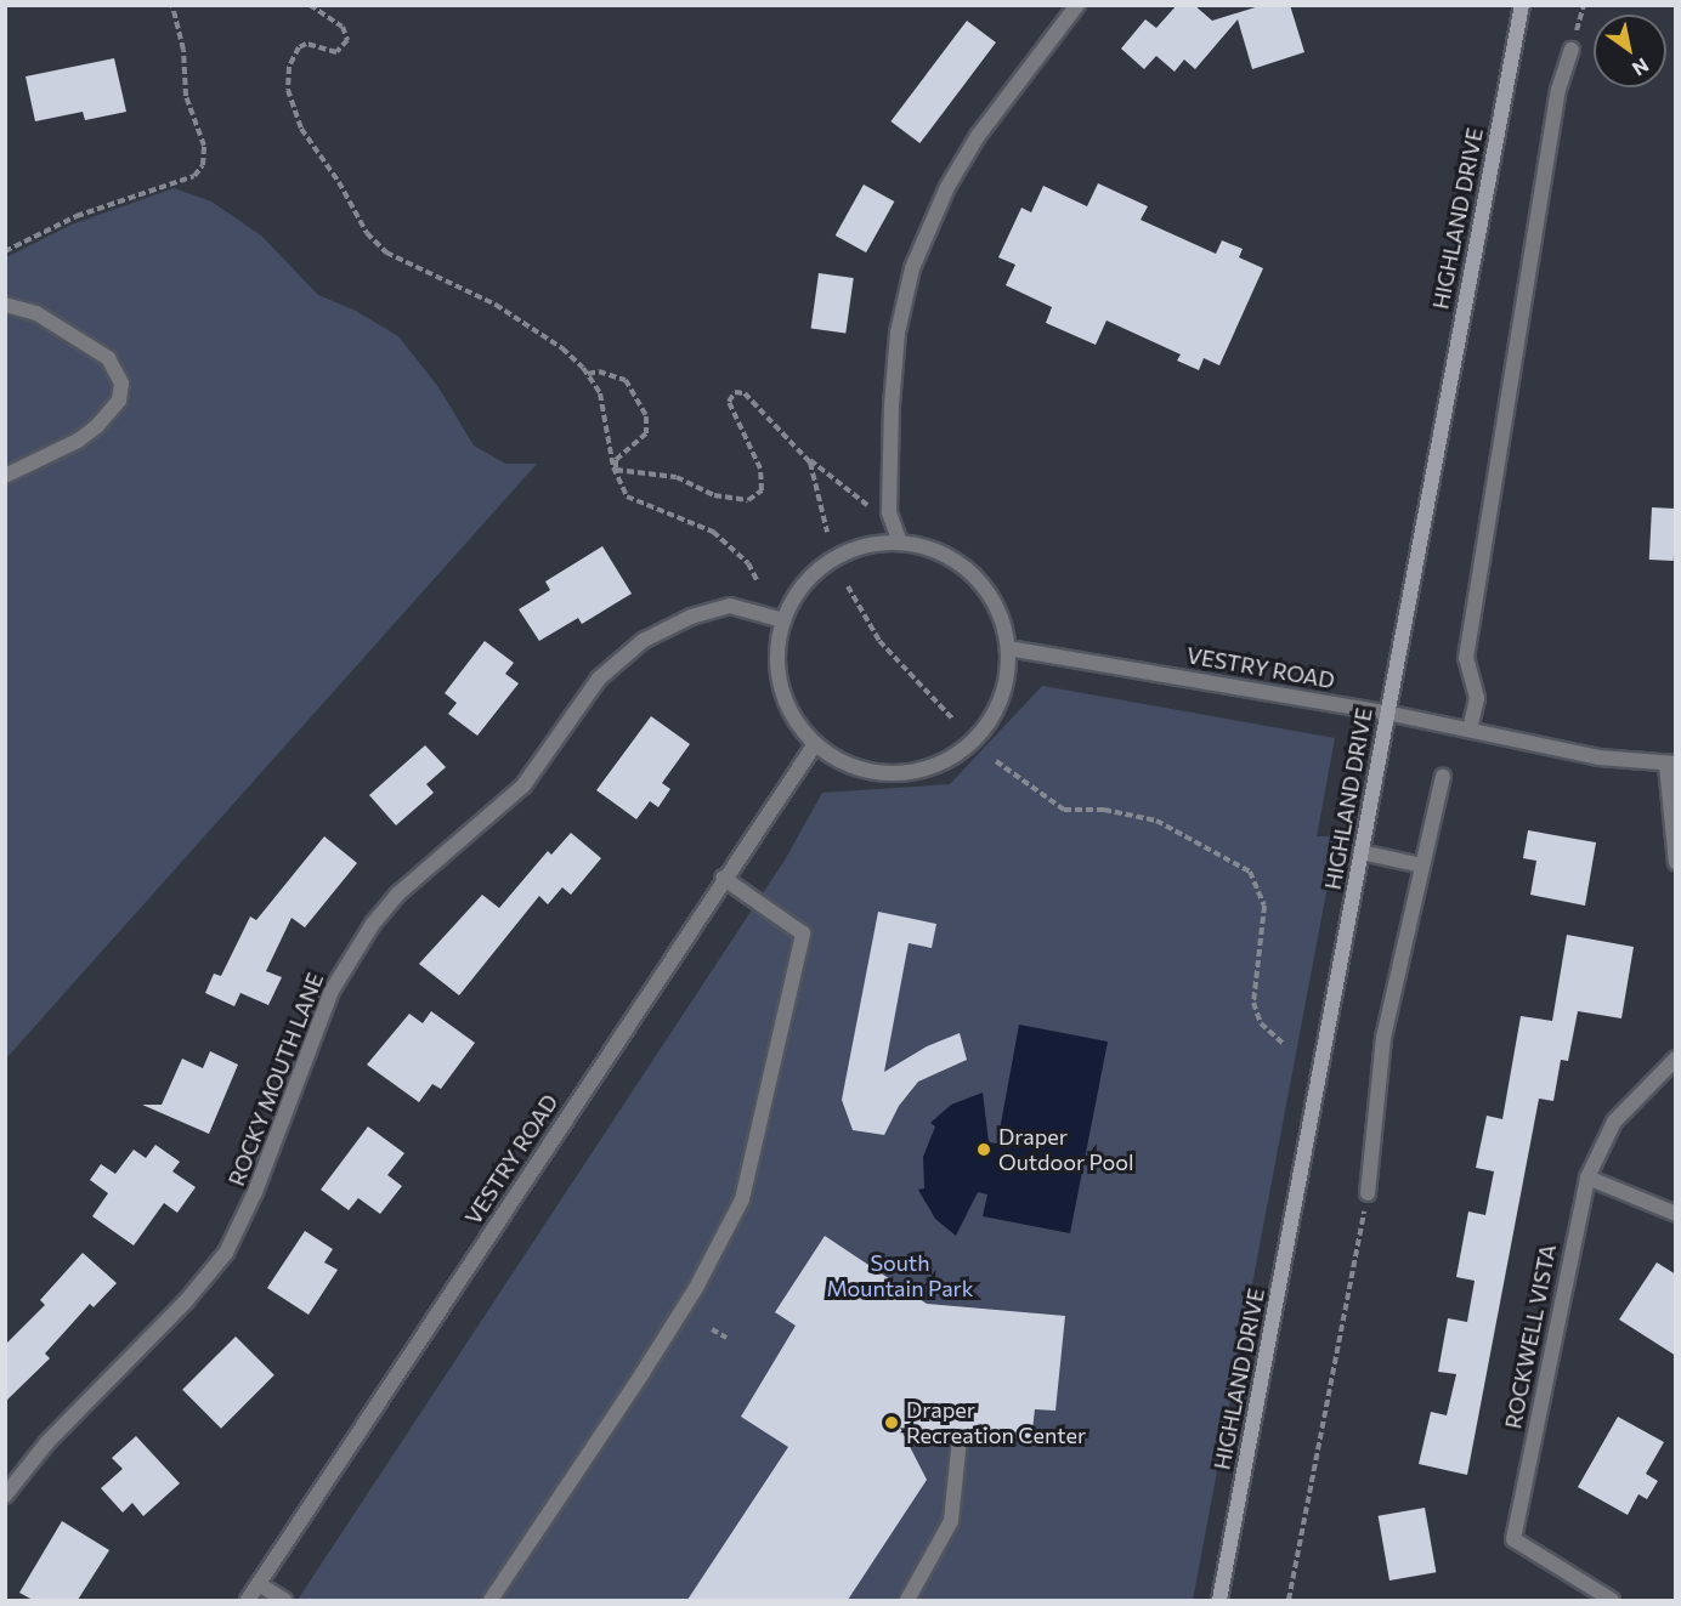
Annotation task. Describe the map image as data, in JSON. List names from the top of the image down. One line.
{"streets":{"main road":["HIGHLAND DRIVE"],"street":["VESTRY ROAD","ROCKY MOUTH LANE","ROCKWELL VISTA"]},"crossings":[["HIGHLAND DRIVE","VESTRY ROAD"],["VESTRY ROAD","ROCKY MOUTH LANE"]],"parks":["South Mountain Park"],"places":["Draper Outdoor Pool","Draper Recreation Center"],"north":"bottom right"}
